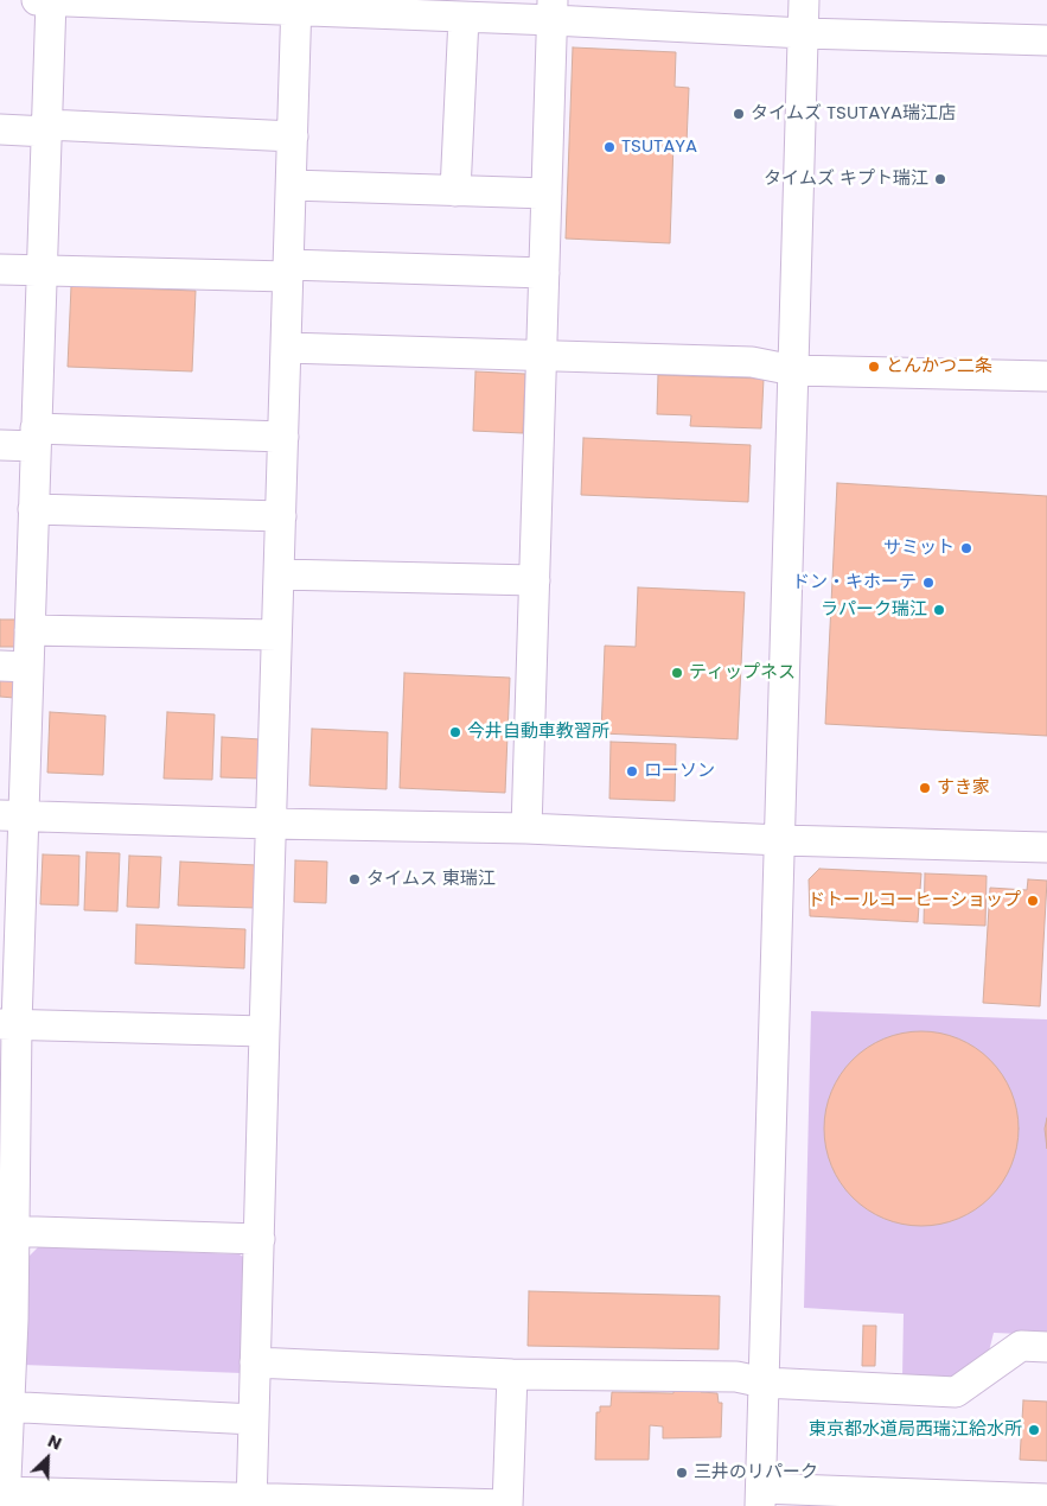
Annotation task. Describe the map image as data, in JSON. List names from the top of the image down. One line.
{"places":["タイムズ TSUTAYA瑞江店","TSUTAYA","タイムズ キプト瑞江","とんかつ二条","サミット","ドン・キホーテ","ラパーク瑞江","ティップネス","今井自動車教習所","ローソン","すき家","タイムス 東瑞江","ドトールコーヒーショップ","東京都水道局西瑞江給水所","三井のリパーク"],"north":"top right"}
